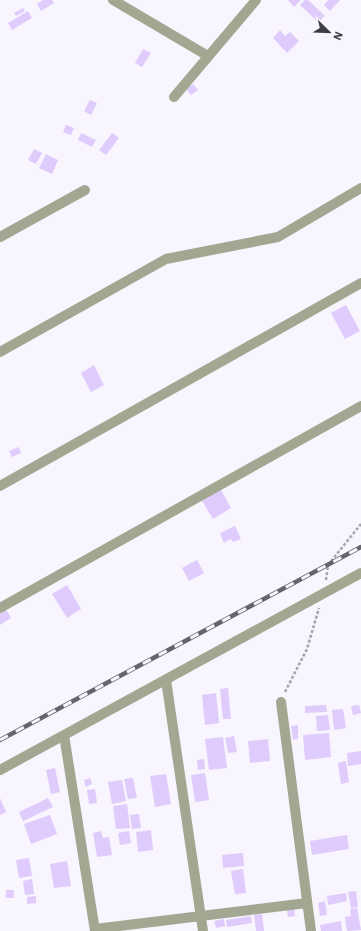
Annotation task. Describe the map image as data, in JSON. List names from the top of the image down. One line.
{"north":"bottom right"}
